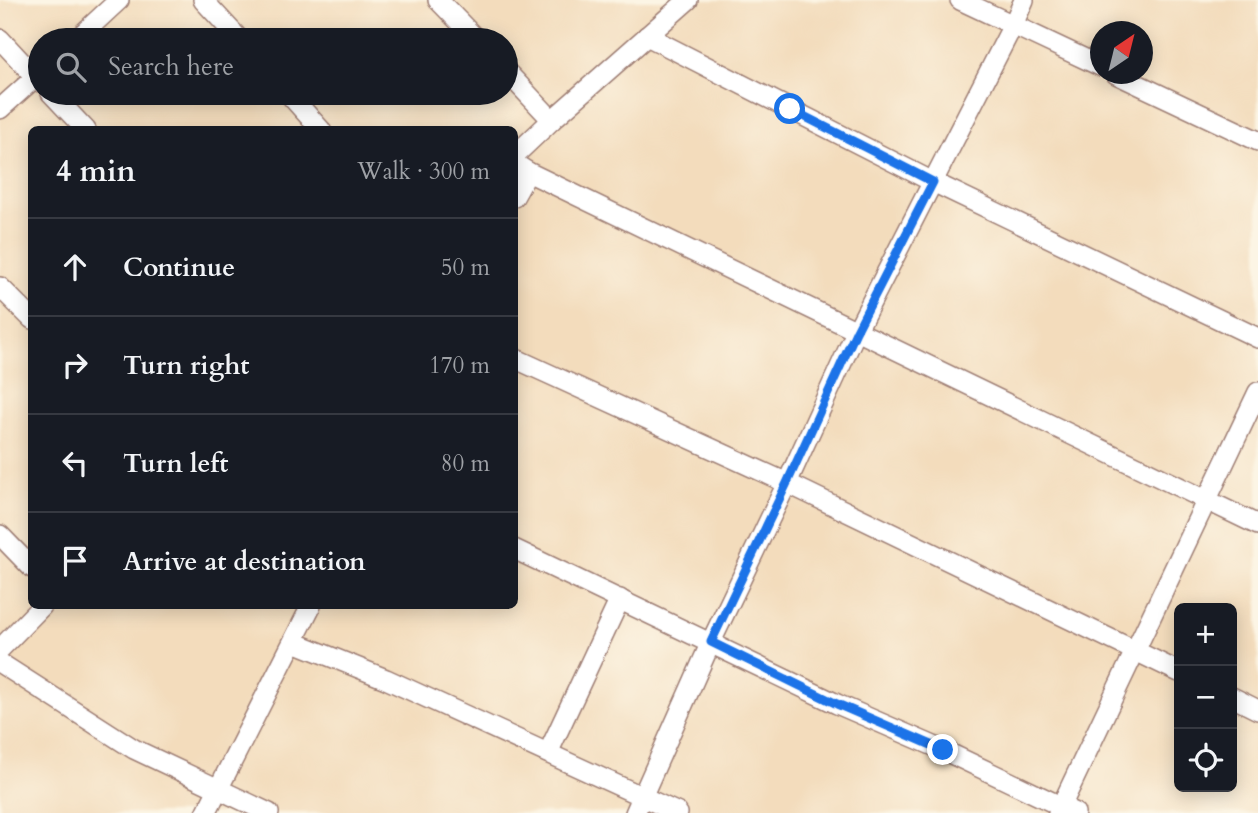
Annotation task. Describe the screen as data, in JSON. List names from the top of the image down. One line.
{"north":"top right","page":{"search":"Search here","heading":["4 min","Walk · 300 m"],"list":[["Continue","50 m"],["Turn right","170 m"],["Turn left","80 m"],"Arrive at destination"],"map_buttons":["+","−"]}}
